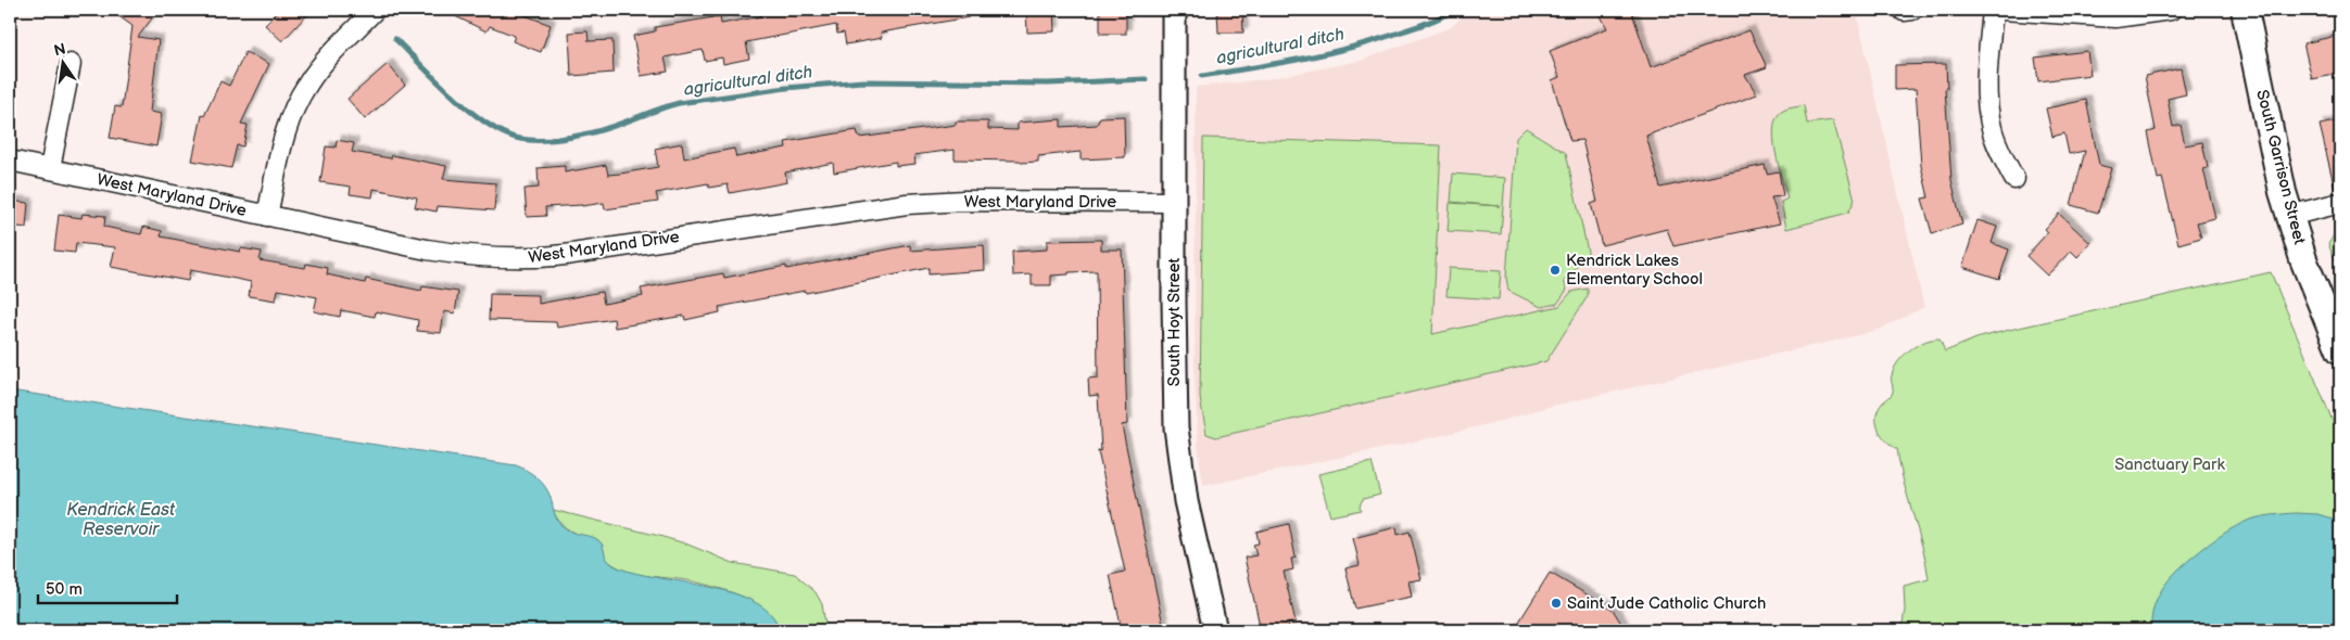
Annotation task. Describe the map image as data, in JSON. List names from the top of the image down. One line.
{"streets":{"main road":["South Garrison Street"],"street":["West Maryland Drive","South Hoyt Street"]},"crossings":[["West Maryland Drive","South Hoyt Street"]],"water":["agricultural ditch","Kendrick East Reservoir"],"parks":["Sanctuary Park"],"places":["Kendrick Lakes Elementary School","Saint Jude Catholic Church"],"scale_bar":"50 m","north":"top"}
